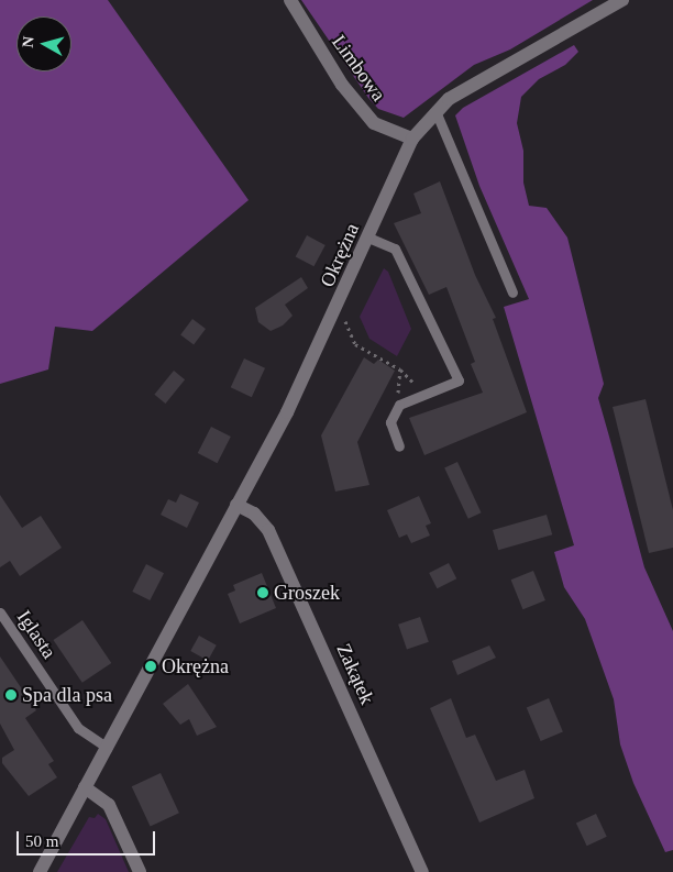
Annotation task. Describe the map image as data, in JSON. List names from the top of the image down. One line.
{"streets":{"street":["Limbowa","Okrężna","Zakątek"],"lane":["Iglasta"]},"crossings":[["Limbowa","Okrężna"],["Okrężna","Iglasta"],["Okrężna","Zakątek"]],"places":["Groszek","Okrężna","Spa dla psa"],"scale_bar":"50 m","north":"left"}
